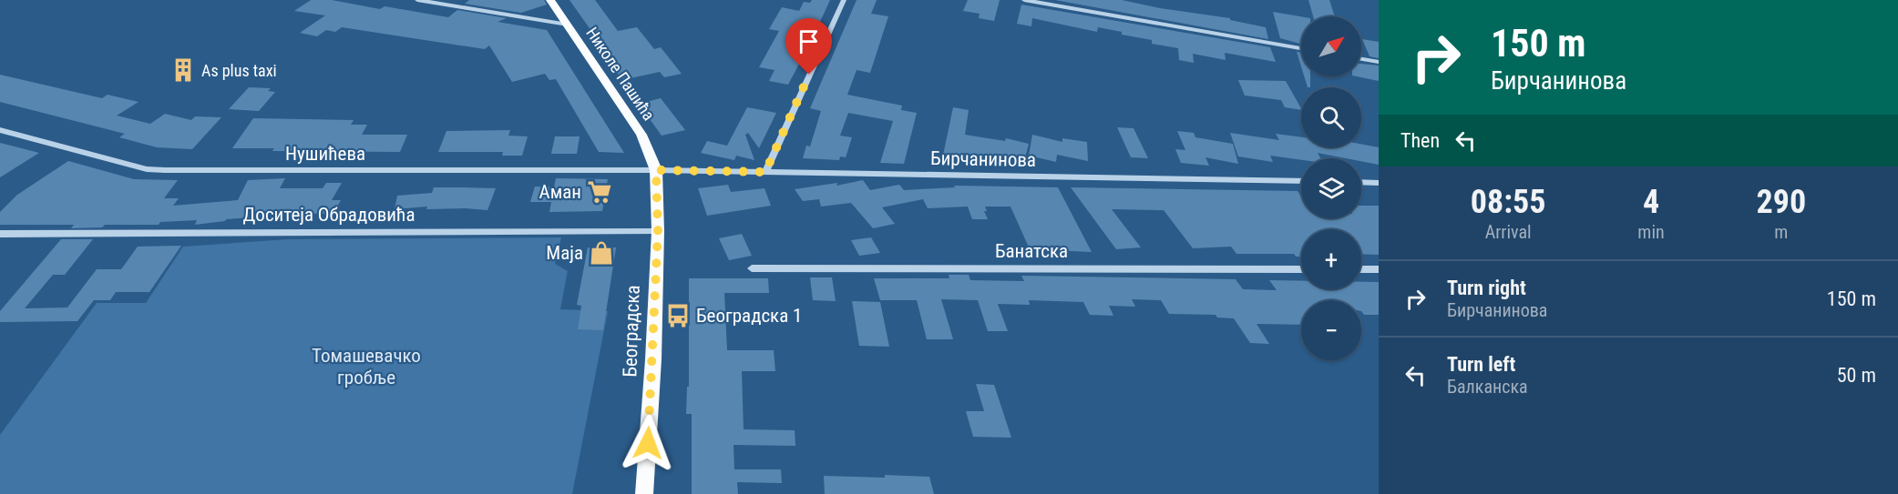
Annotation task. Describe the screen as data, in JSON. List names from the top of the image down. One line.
{"streets":{"main road":["Николе Пашића","Београдска"],"street":["Нушићева","Бирчанинова","Доситеја Обрадовића","Банатска"]},"crossings":[["Николе Пашића","Нушићева"],["Николе Пашића","Бирчанинова"],["Николе Пашића","Београдска"],["Нушићева","Бирчанинова"],["Нушићева","Београдска"],["Бирчанинова","Београдска"],["Доситеја Обрадовића","Београдска"]],"parks":["Томашевачко гробље"],"places":{"building":["As plus taxi"],"supermarket":["Аман"],"shop":["Маја"],"bus stop":["Београдска 1"]},"north":"top right","page":{"turn":["150 m","Бирчанинова"],"map_buttons":["+","−"],"then":"Then","eta":["08:55","Arrival","4","min","290","m"],"list":[{"name":"Turn right","note":"Бирчанинова","value":"150 m"},{"name":"Turn left","note":"Балканска","value":"50 m"}]}}
